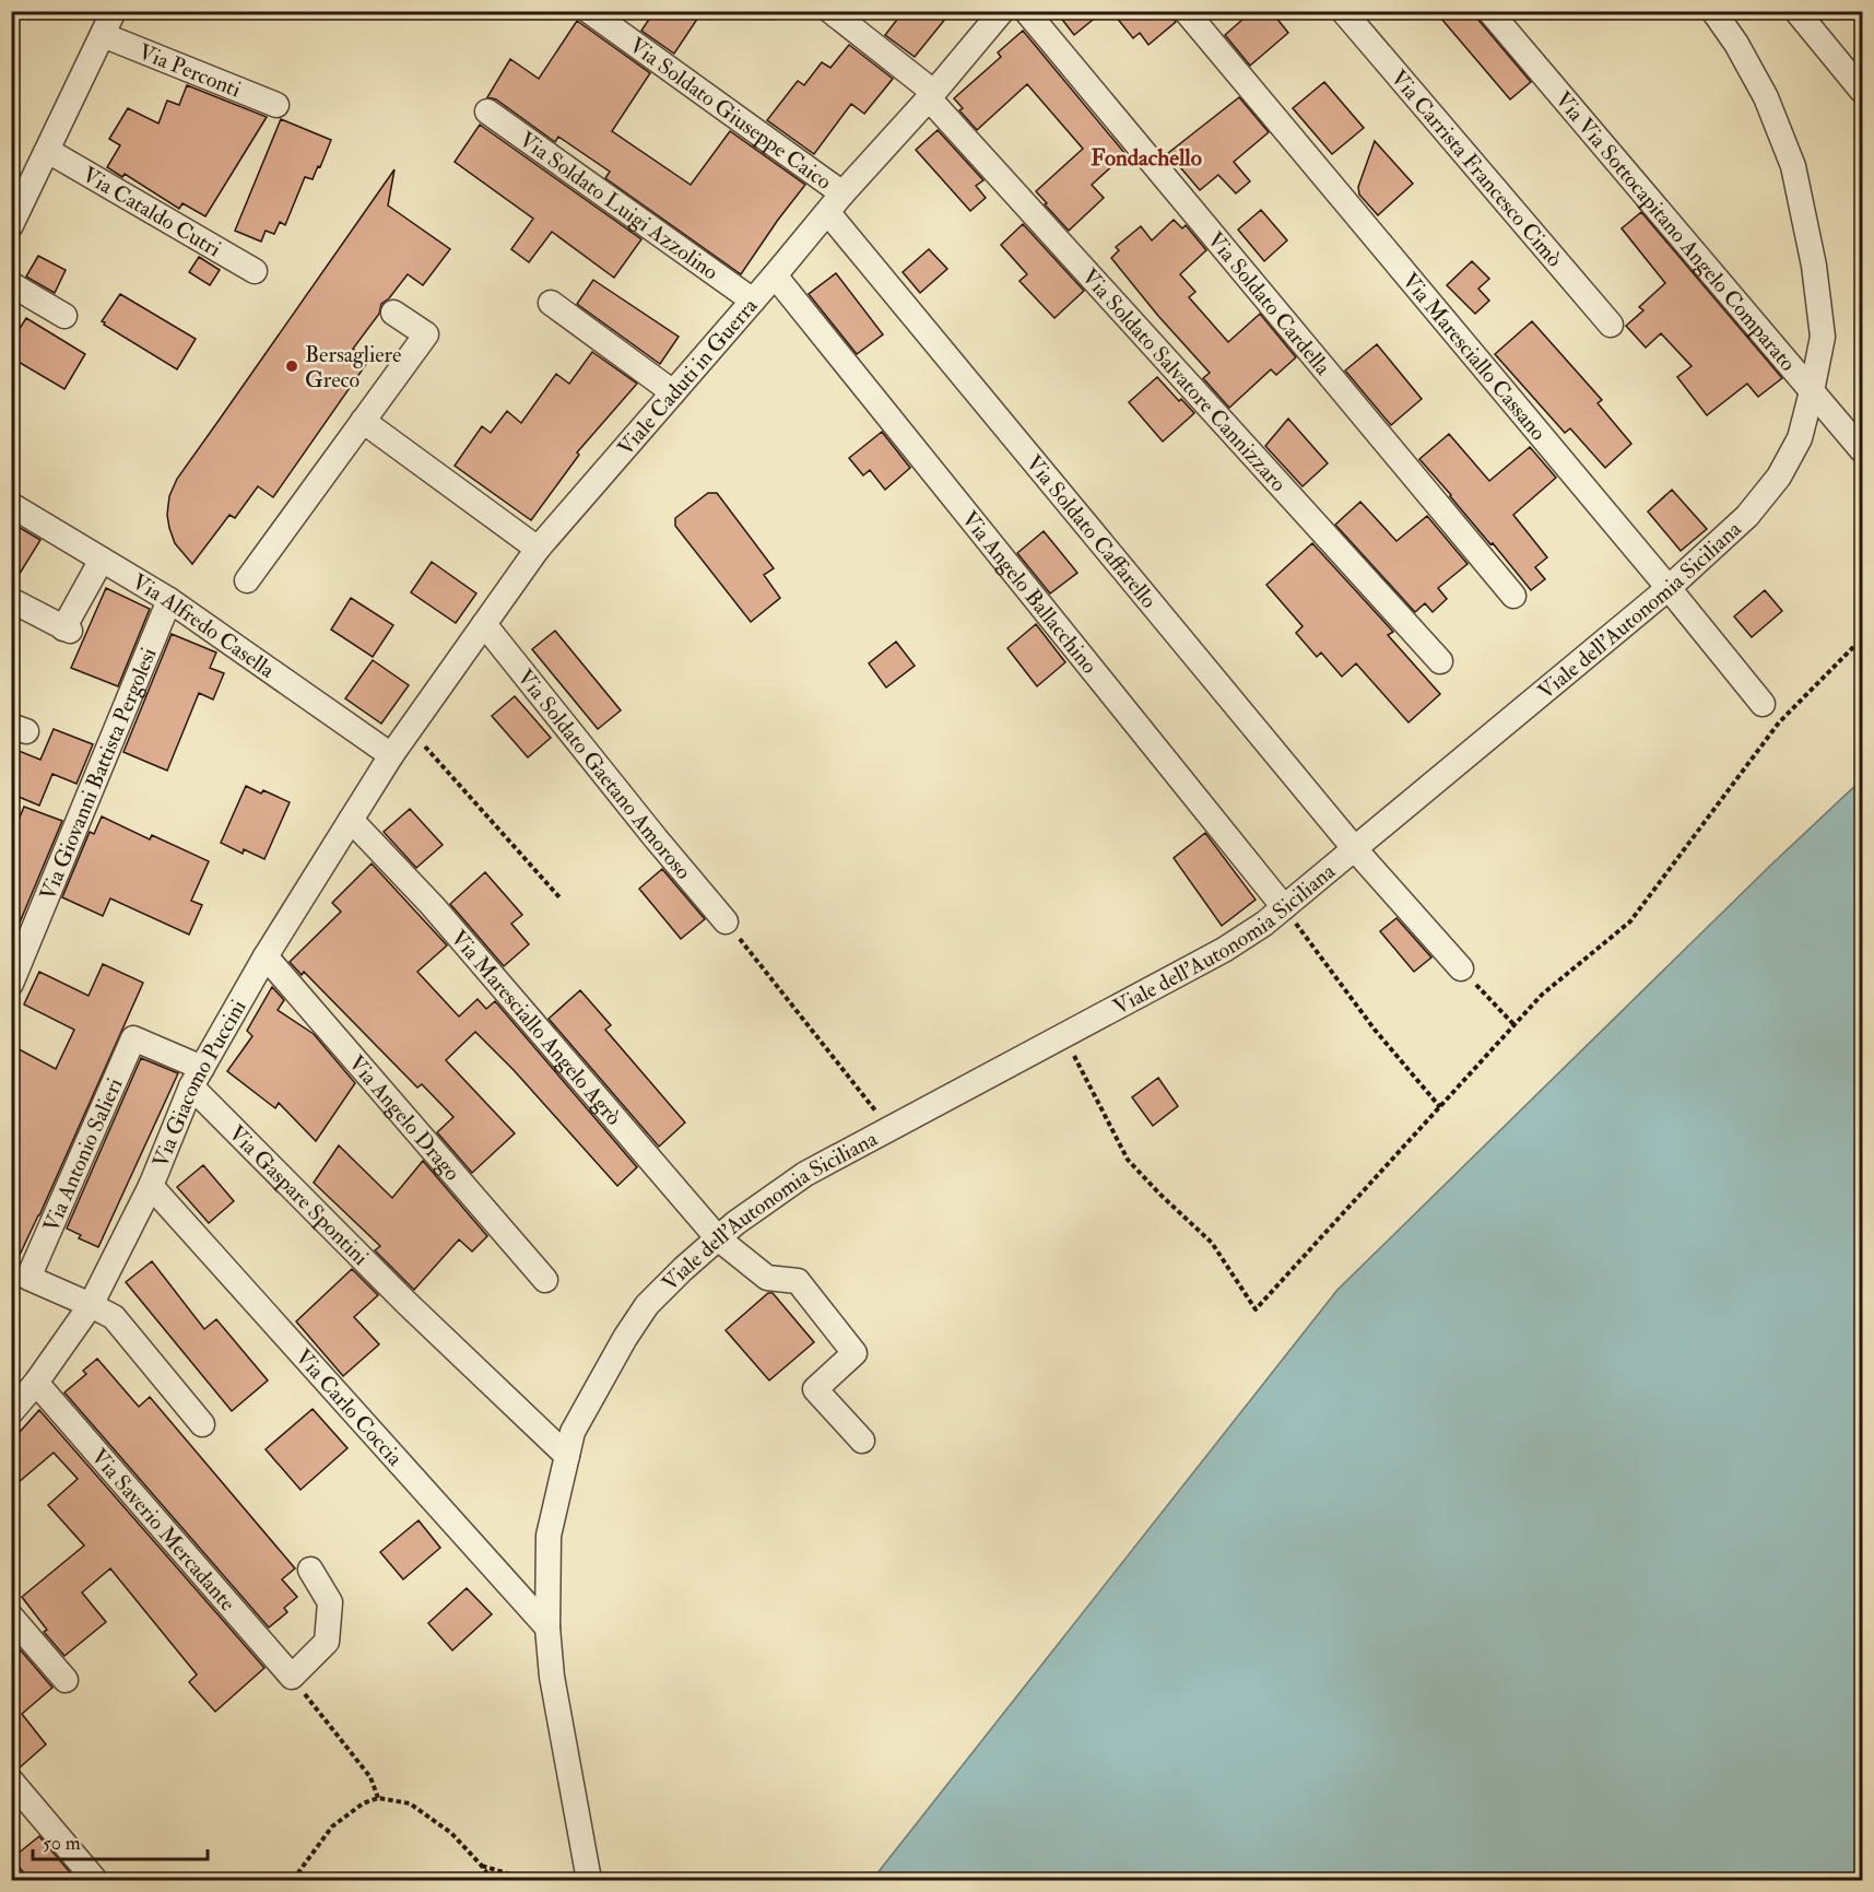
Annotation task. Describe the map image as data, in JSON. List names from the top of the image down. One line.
{"streets":{"street":["Via Perconti","Via Soldato Giuseppe Caico","Via Carrista Francesco Cimò","Via Soldato Luigi Azzolino","Via Cataldo Cutri","Via Via Sottocapitano Angelo Comparato","Via Soldato Cardella","Via Maresciallo Cassano","Viale Caduti in Guerra","Via Soldato Salvatore Cannizzaro","Via Soldato Caffarello","Via Angelo Ballacchino","Viale dell'Autonomia Siciliana","Via Alfredo Casella","Via Soldato Gaetano Amoroso","Via Giovanni Battista Pergolesi","Via Maresciallo Angelo Agrò","Via Giacomo Puccini","Via Angelo Drago","Via Antonio Salieri","Via Gaspare Spontini","Via Carlo Coccia","Via Saverio Mercadante"]},"crossings":[["Via Soldato Giuseppe Caico","Viale Caduti in Guerra"],["Via Soldato Luigi Azzolino","Viale Caduti in Guerra"],["Via Via Sottocapitano Angelo Comparato","Viale dell'Autonomia Siciliana"],["Via Maresciallo Cassano","Viale dell'Autonomia Siciliana"],["Viale Caduti in Guerra","Via Soldato Salvatore Cannizzaro"],["Viale Caduti in Guerra","Via Soldato Caffarello"],["Viale Caduti in Guerra","Via Angelo Ballacchino"],["Viale Caduti in Guerra","Via Alfredo Casella"],["Viale Caduti in Guerra","Via Soldato Gaetano Amoroso"],["Viale Caduti in Guerra","Via Giacomo Puccini"],["Via Soldato Caffarello","Viale dell'Autonomia Siciliana"],["Via Angelo Ballacchino","Viale dell'Autonomia Siciliana"],["Viale dell'Autonomia Siciliana","Via Maresciallo Angelo Agrò"],["Viale dell'Autonomia Siciliana","Via Gaspare Spontini"],["Viale dell'Autonomia Siciliana","Via Carlo Coccia"],["Via Alfredo Casella","Via Giovanni Battista Pergolesi"],["Via Alfredo Casella","Via Giacomo Puccini"],["Via Maresciallo Angelo Agrò","Via Giacomo Puccini"],["Via Giacomo Puccini","Via Angelo Drago"],["Via Giacomo Puccini","Via Antonio Salieri"],["Via Giacomo Puccini","Via Gaspare Spontini"],["Via Giacomo Puccini","Via Carlo Coccia"],["Via Giacomo Puccini","Via Saverio Mercadante"],["Via Antonio Salieri","Via Gaspare Spontini"]],"districts":["Fondachello"],"places":["Bersagliere Greco"],"scale_bar":"50 m"}
